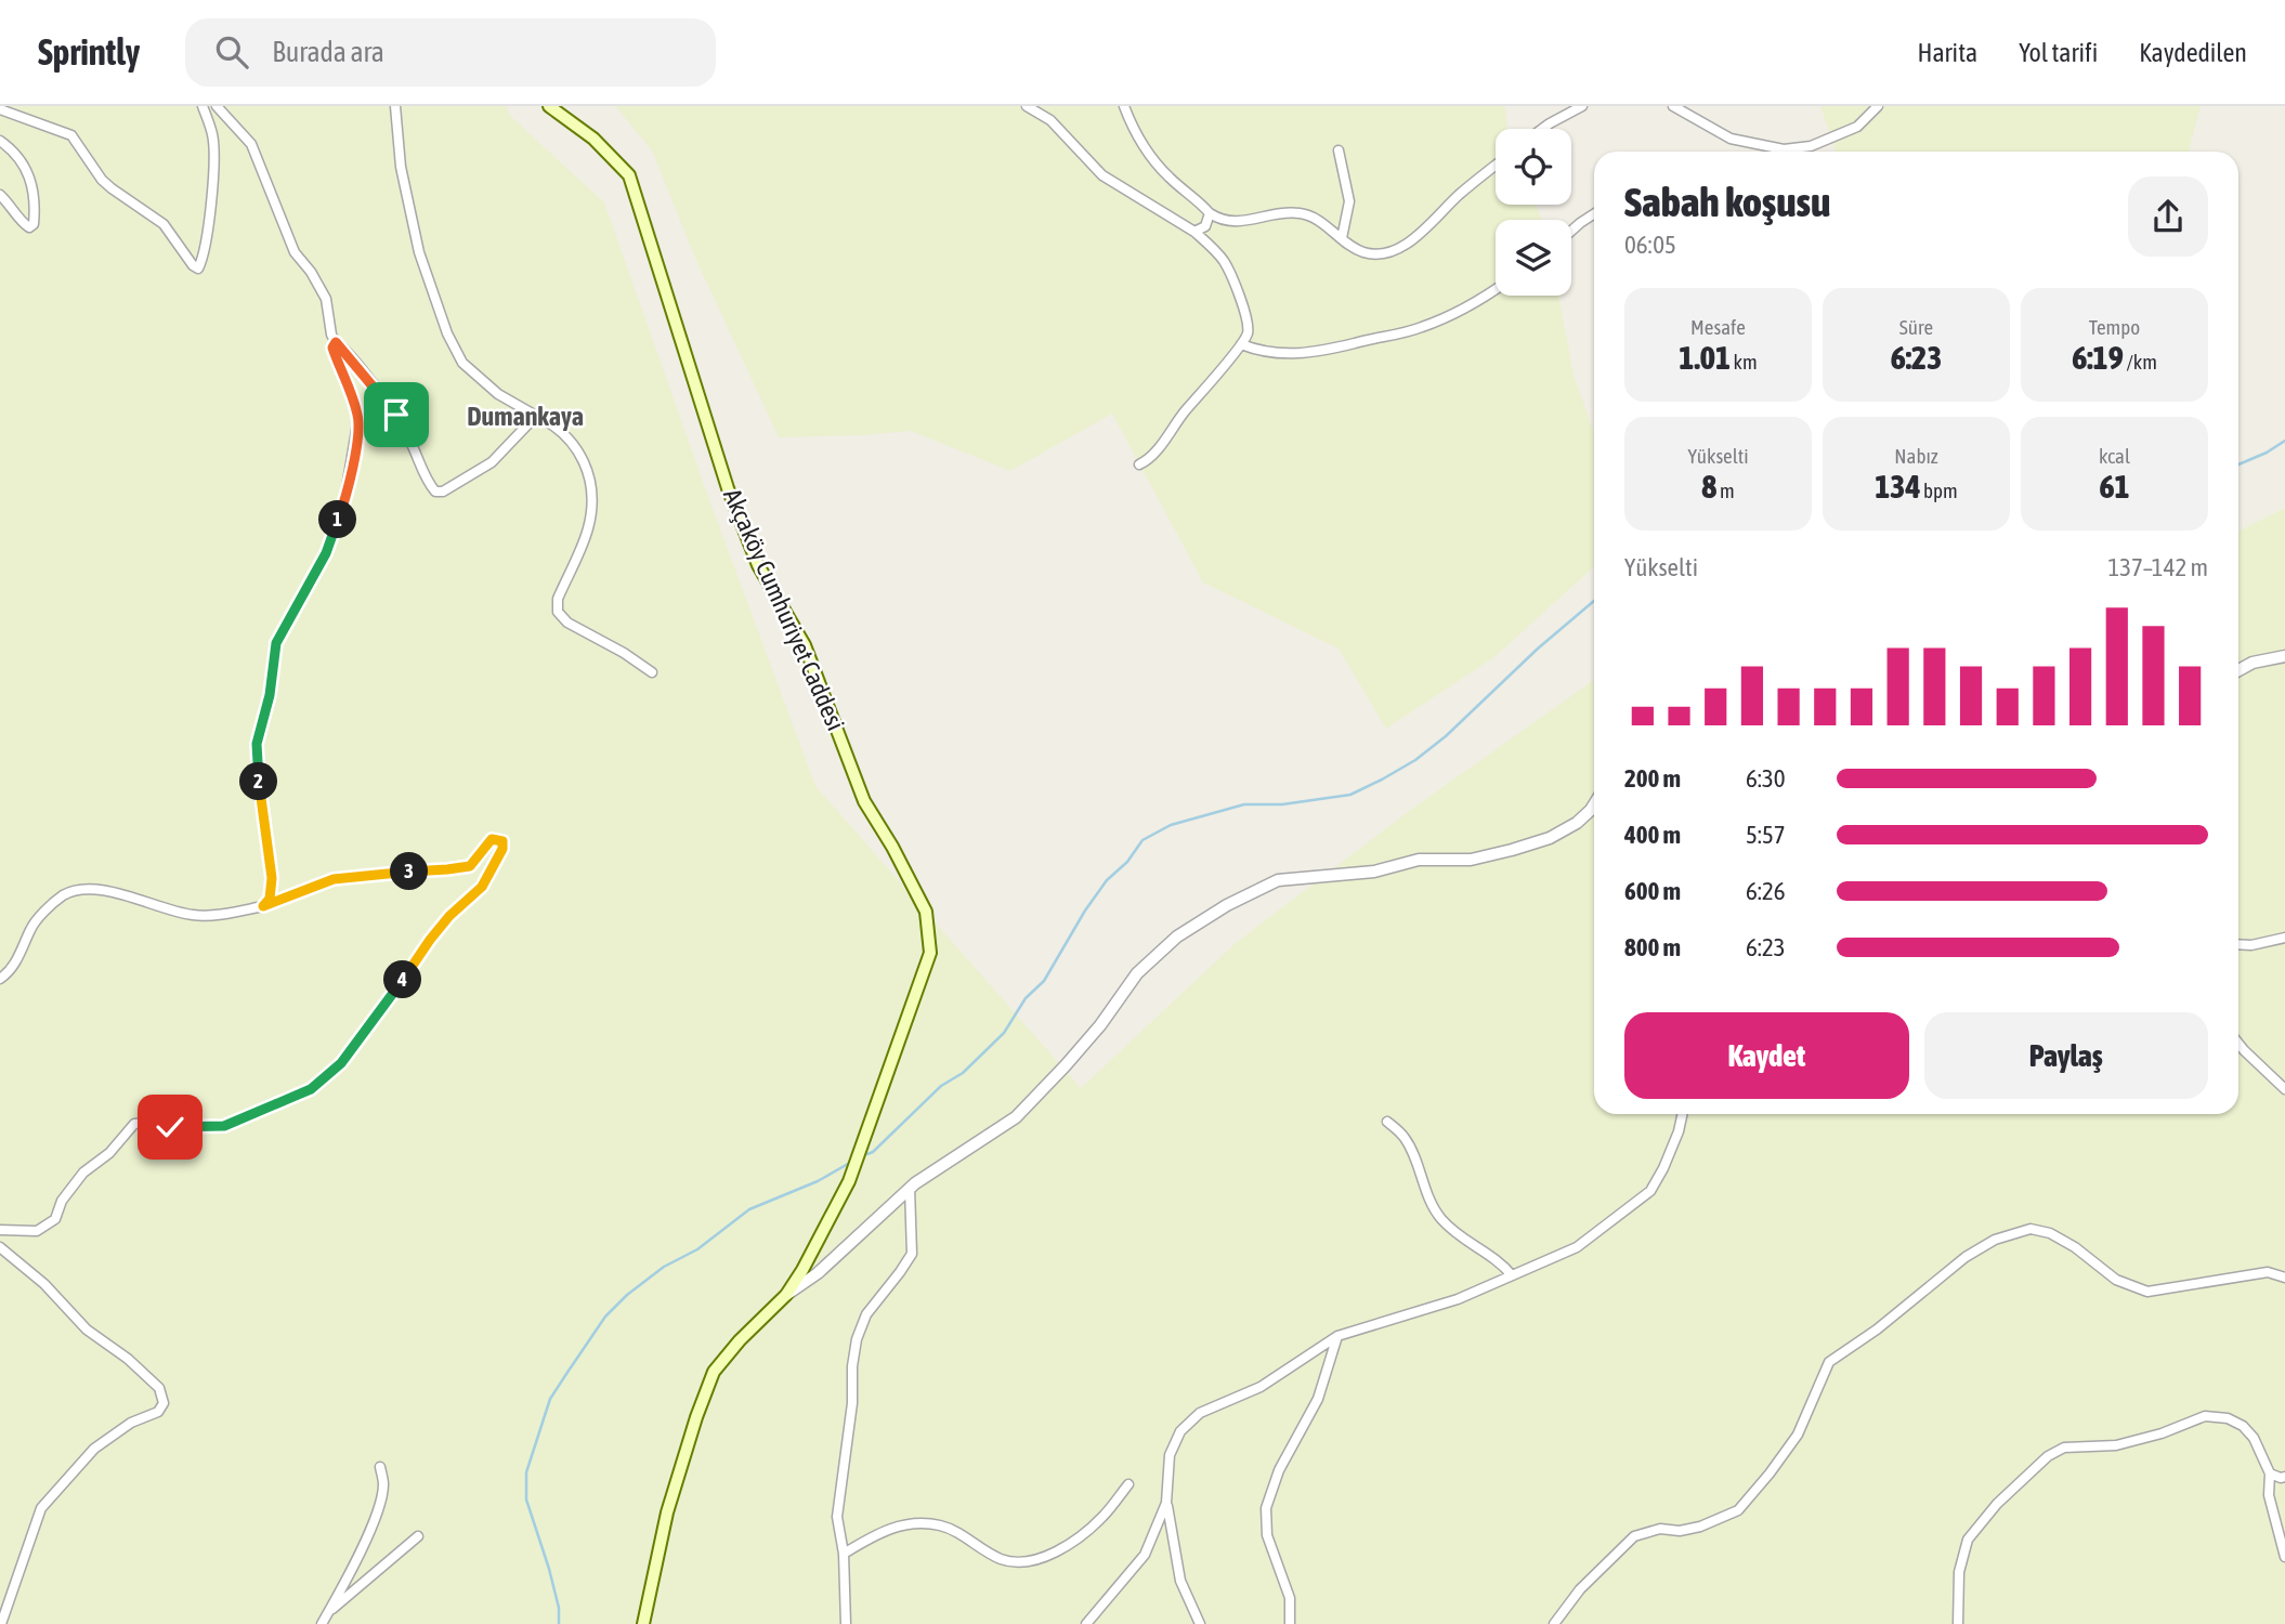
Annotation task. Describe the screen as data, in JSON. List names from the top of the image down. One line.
{"streets":{"main road":["Akçaköy Cumhuriyet Caddesi"]},"districts":["Dumankaya"],"page":{"header":"Sprintly","search":"Burada ara","nav":["Harita","Yol tarifi","Kaydedilen"],"heading":["Sabah koşusu","06:05"],"stats":[["Mesafe","1.01 km"],["Süre","6:23"],["Tempo","6:19 /km"],["Yükselti","8 m"],["Nabız","134 bpm"],["kcal","61"]],"pins":["1","2","3","4"],"chart":["Yükselti","137–142 m"],"list":[{"name":"200 m","note":"6:30"},{"name":"400 m","note":"5:57"},{"name":"600 m","note":"6:26"},{"name":"800 m","note":"6:23"}],"buttons":["Kaydet","Paylaş"]}}
